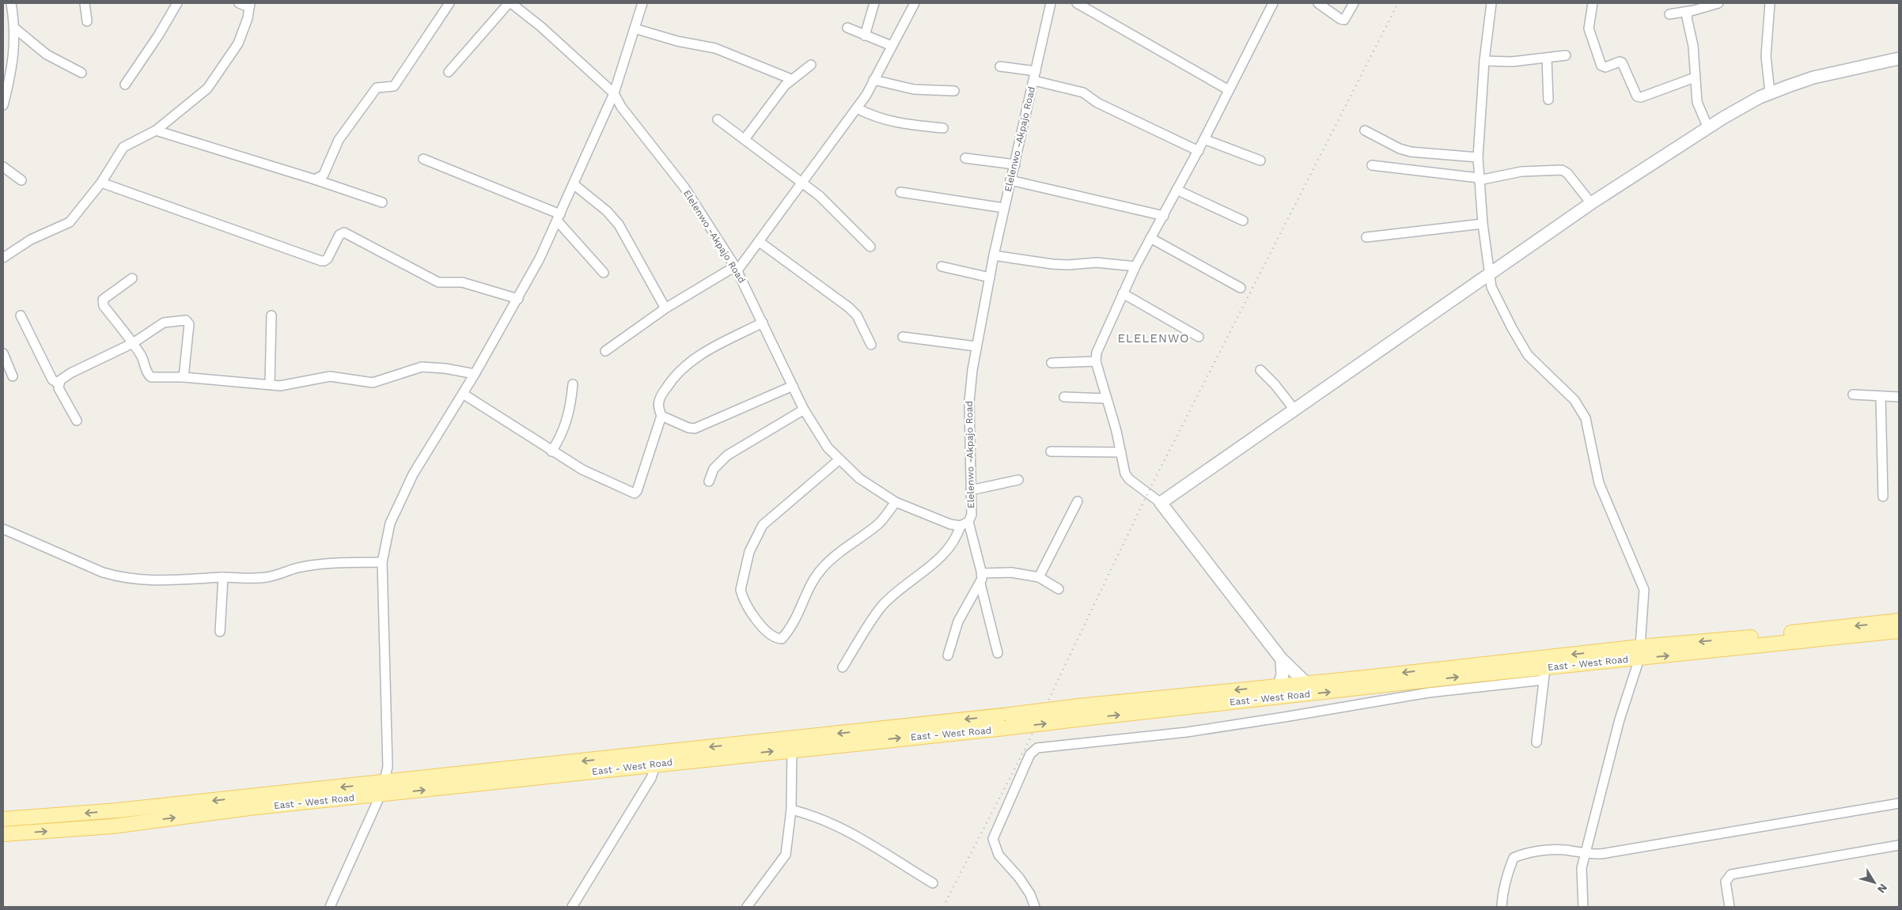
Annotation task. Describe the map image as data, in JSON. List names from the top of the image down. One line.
{"streets":{"main road":["East - West Road"],"street":["Elelenwo -Akpajo Road"]},"districts":["ELELENWO"],"north":"bottom right"}
